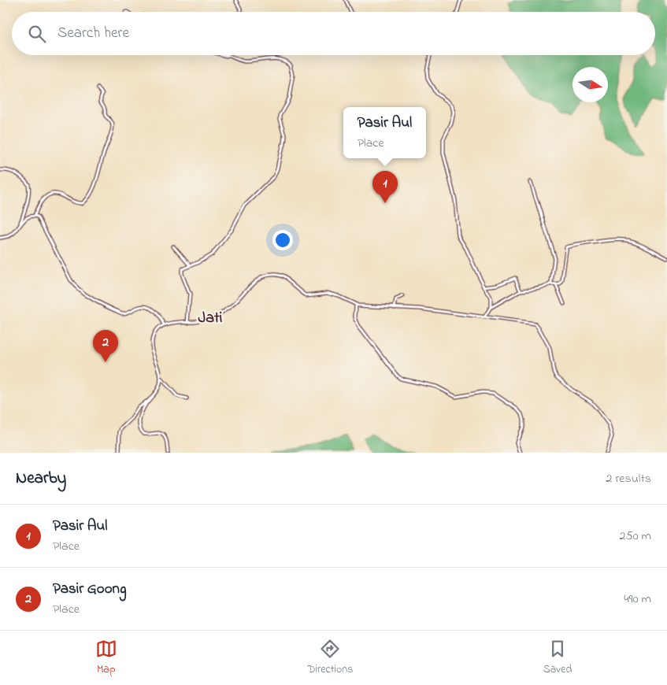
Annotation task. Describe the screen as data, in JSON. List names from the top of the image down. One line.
{"districts":["Jati"],"north":"right","page":{"search":"Search here","popup":["Pasir Aul","Place"],"pins":["1","2"],"heading":["Nearby","2 results"],"list":[{"mark":"1","name":"Pasir Aul","note":"Place","value":"250 m"},{"mark":"2","name":"Pasir Goong","note":"Place","value":"490 m"}],"nav":["Map","Directions","Saved"]}}
